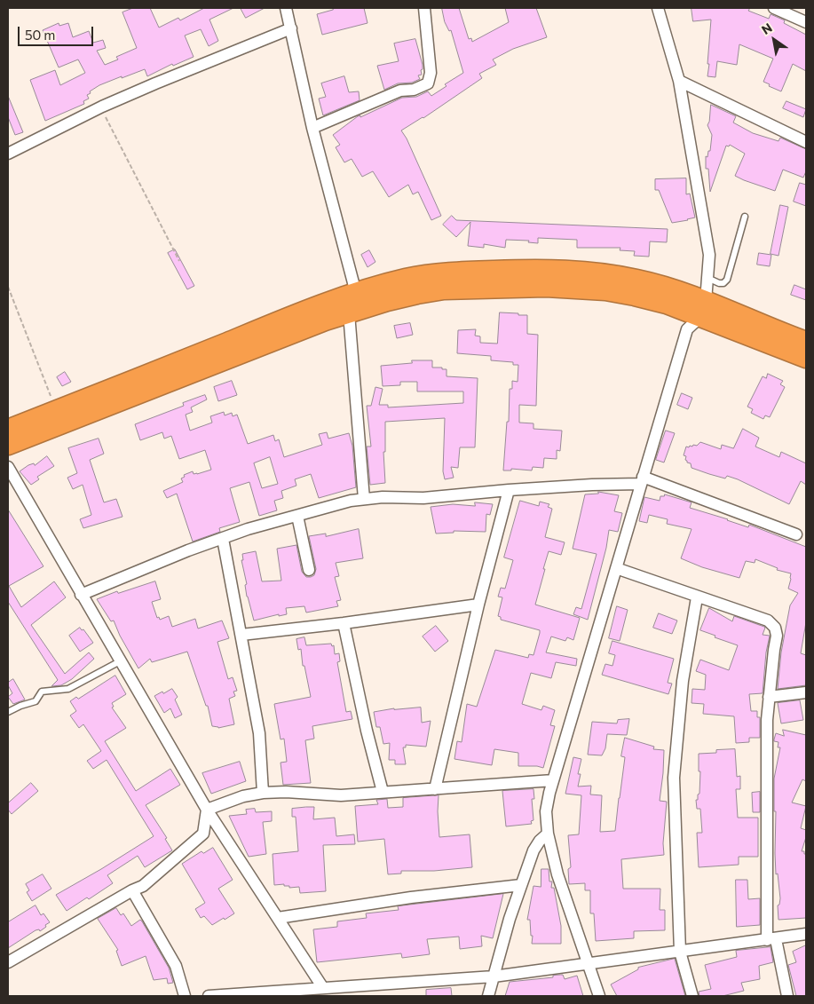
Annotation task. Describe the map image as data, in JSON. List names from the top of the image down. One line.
{"scale_bar":"50 m","north":"top left"}
